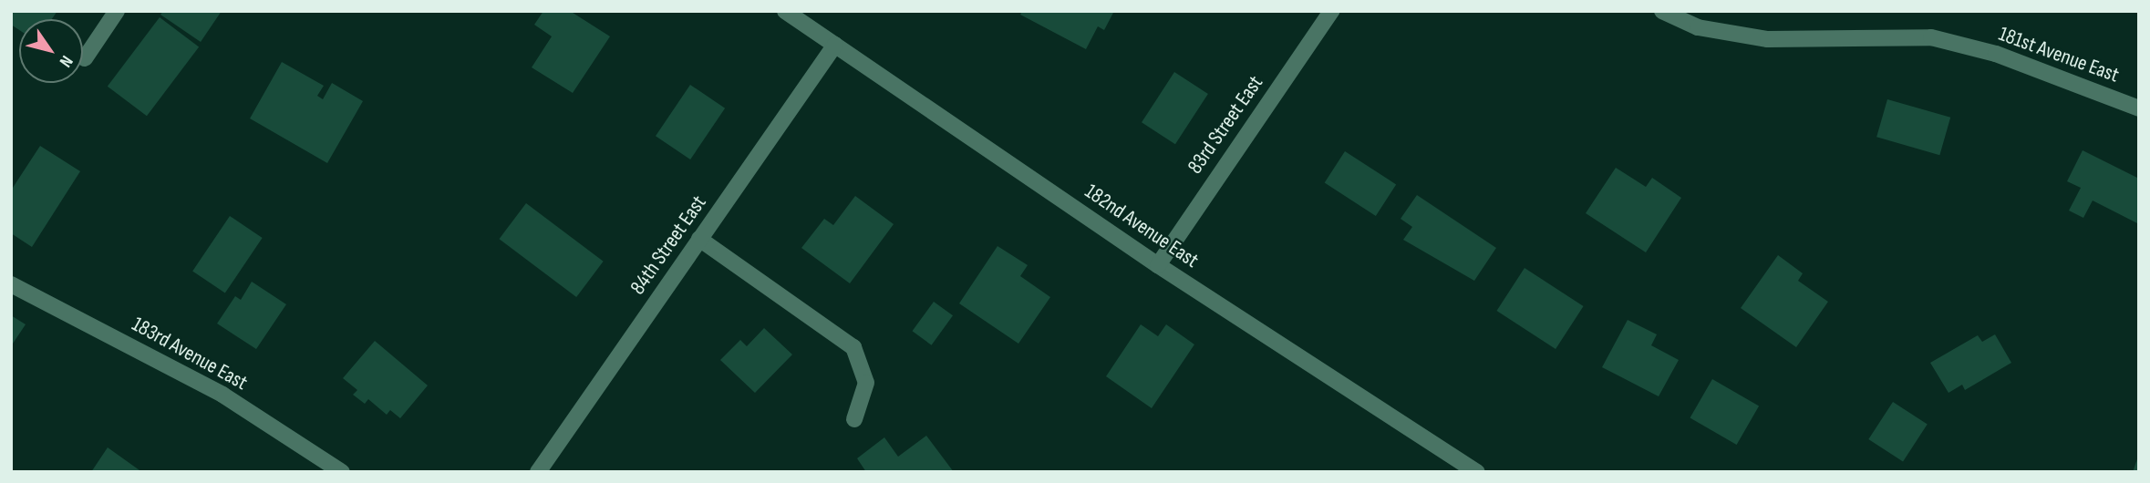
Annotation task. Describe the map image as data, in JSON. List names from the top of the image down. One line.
{"streets":{"street":["181st Avenue East","83rd Street East","182nd Avenue East","84th Street East","183rd Avenue East"]},"crossings":[["83rd Street East","182nd Avenue East"],["182nd Avenue East","84th Street East"]],"north":"bottom right"}
